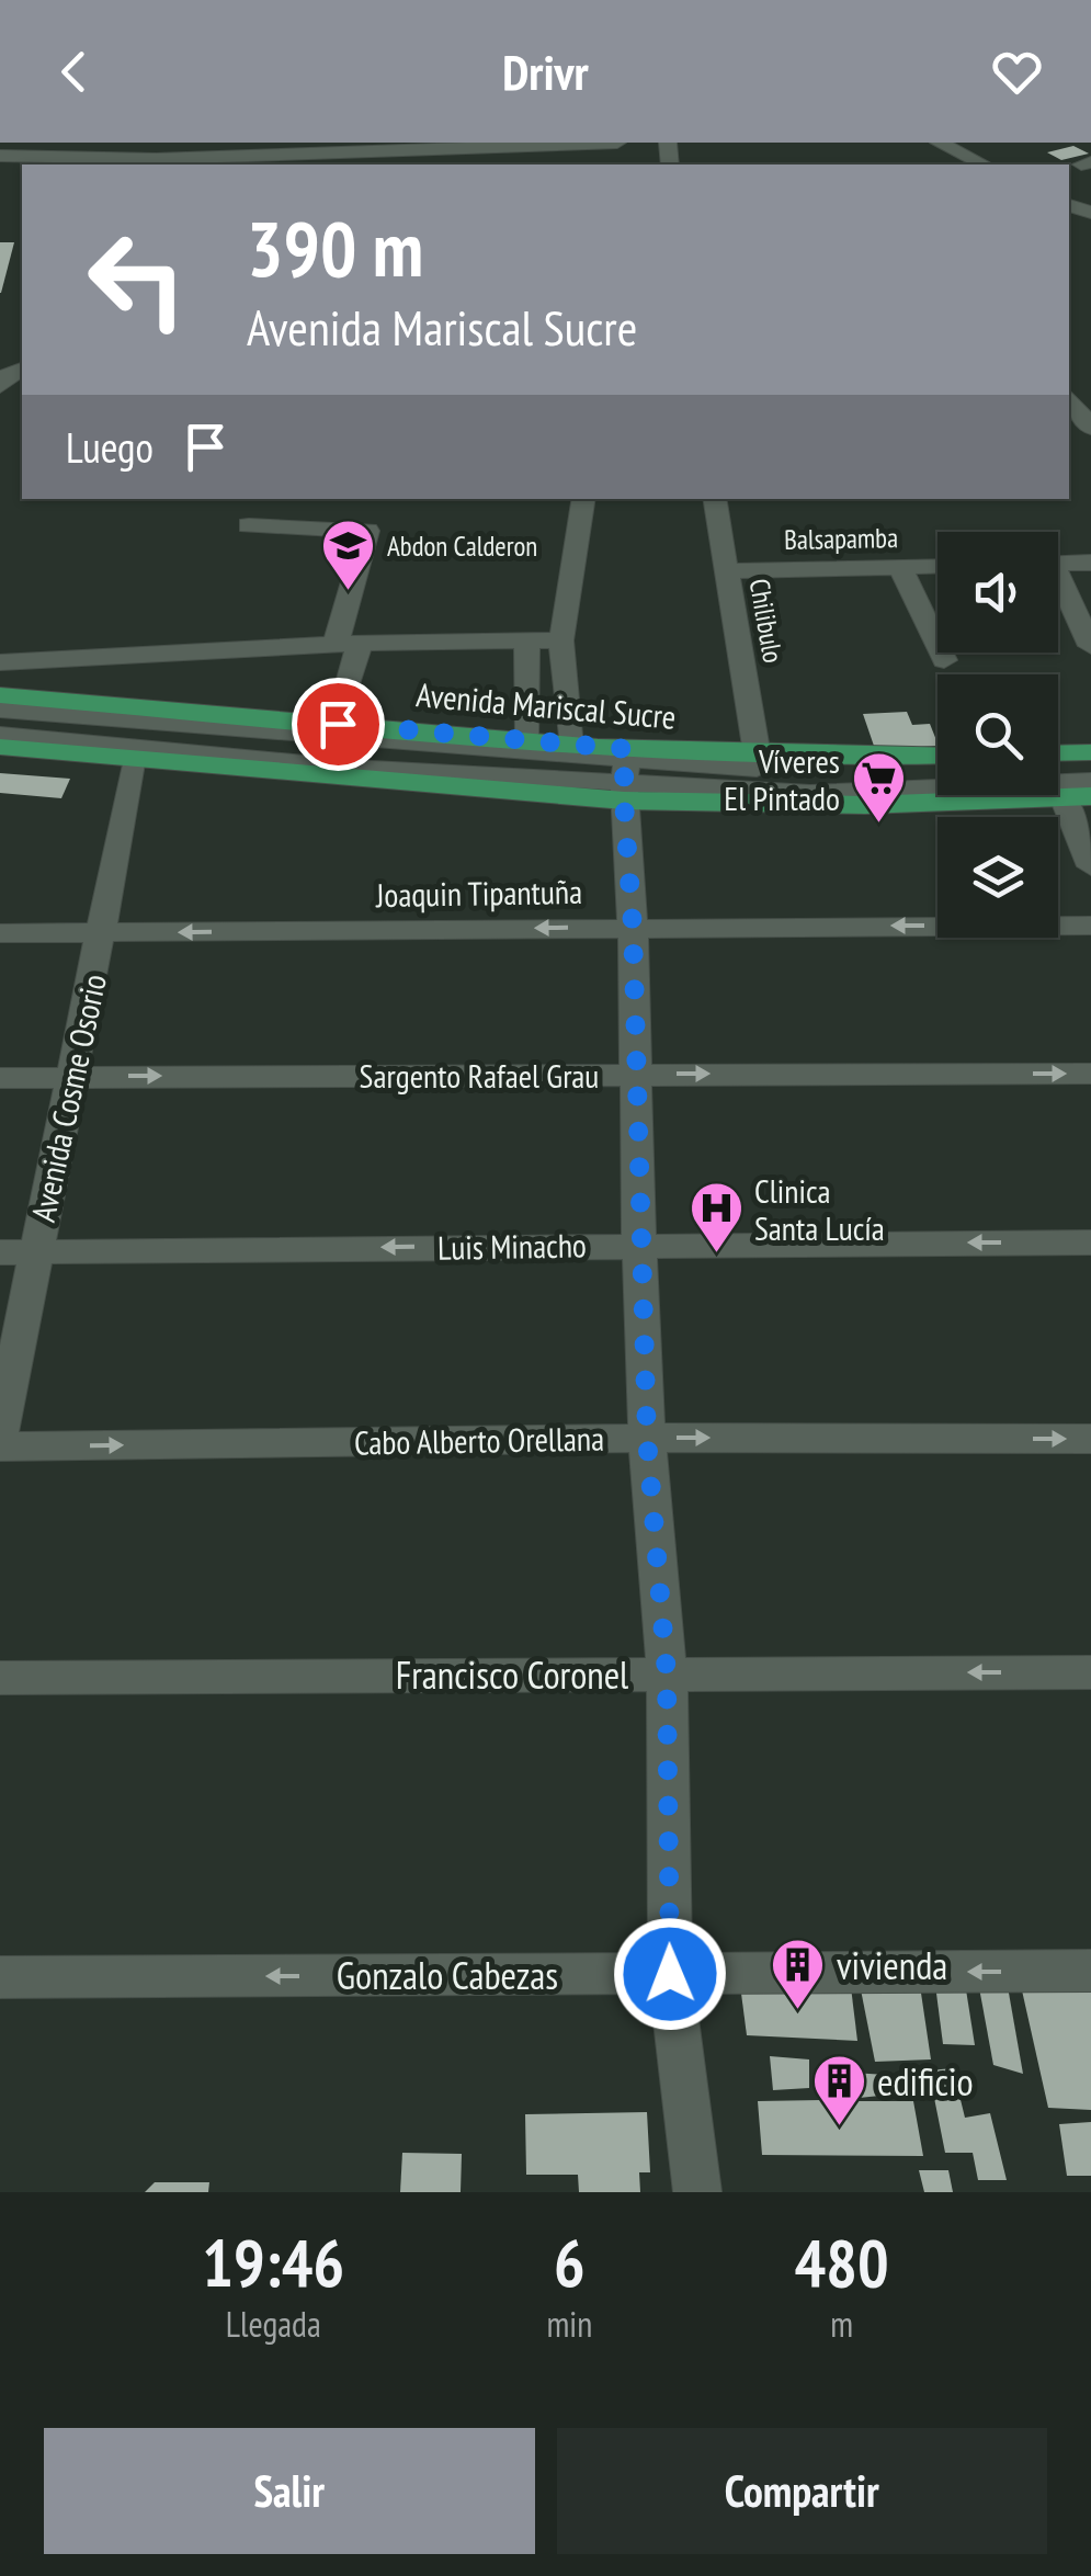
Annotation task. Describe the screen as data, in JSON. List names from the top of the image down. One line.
{"streets":{"main road":["Avenida Mariscal Sucre"],"street":["Balsapamba","Chilibulo","Joaquin Tipantuña","Sargento Rafael Grau","Avenida Cosme Osorio","Luis Minacho","Cabo Alberto Orellana","Francisco Coronel","Gonzalo Cabezas"]},"crossings":[["Balsapamba","Chilibulo"],["Avenida Mariscal Sucre","Avenida Cosme Osorio"],["Joaquin Tipantuña","Avenida Cosme Osorio"],["Sargento Rafael Grau","Avenida Cosme Osorio"],["Avenida Cosme Osorio","Luis Minacho"]],"one_way":["Luis Minacho","Cabo Alberto Orellana","Francisco Coronel","Gonzalo Cabezas"],"places":{"school or university":["Abdon Calderon"],"supermarket":["Víveres El Pintado"],"hospital":["Clinica Santa Lucía"],"building":["vivienda","edificio"]},"page":{"header":"Drivr","turn":["390 m","Avenida Mariscal Sucre"],"then":"Luego","eta":["19:46","Llegada","6","min","480","m"],"buttons":["Salir","Compartir"]}}
